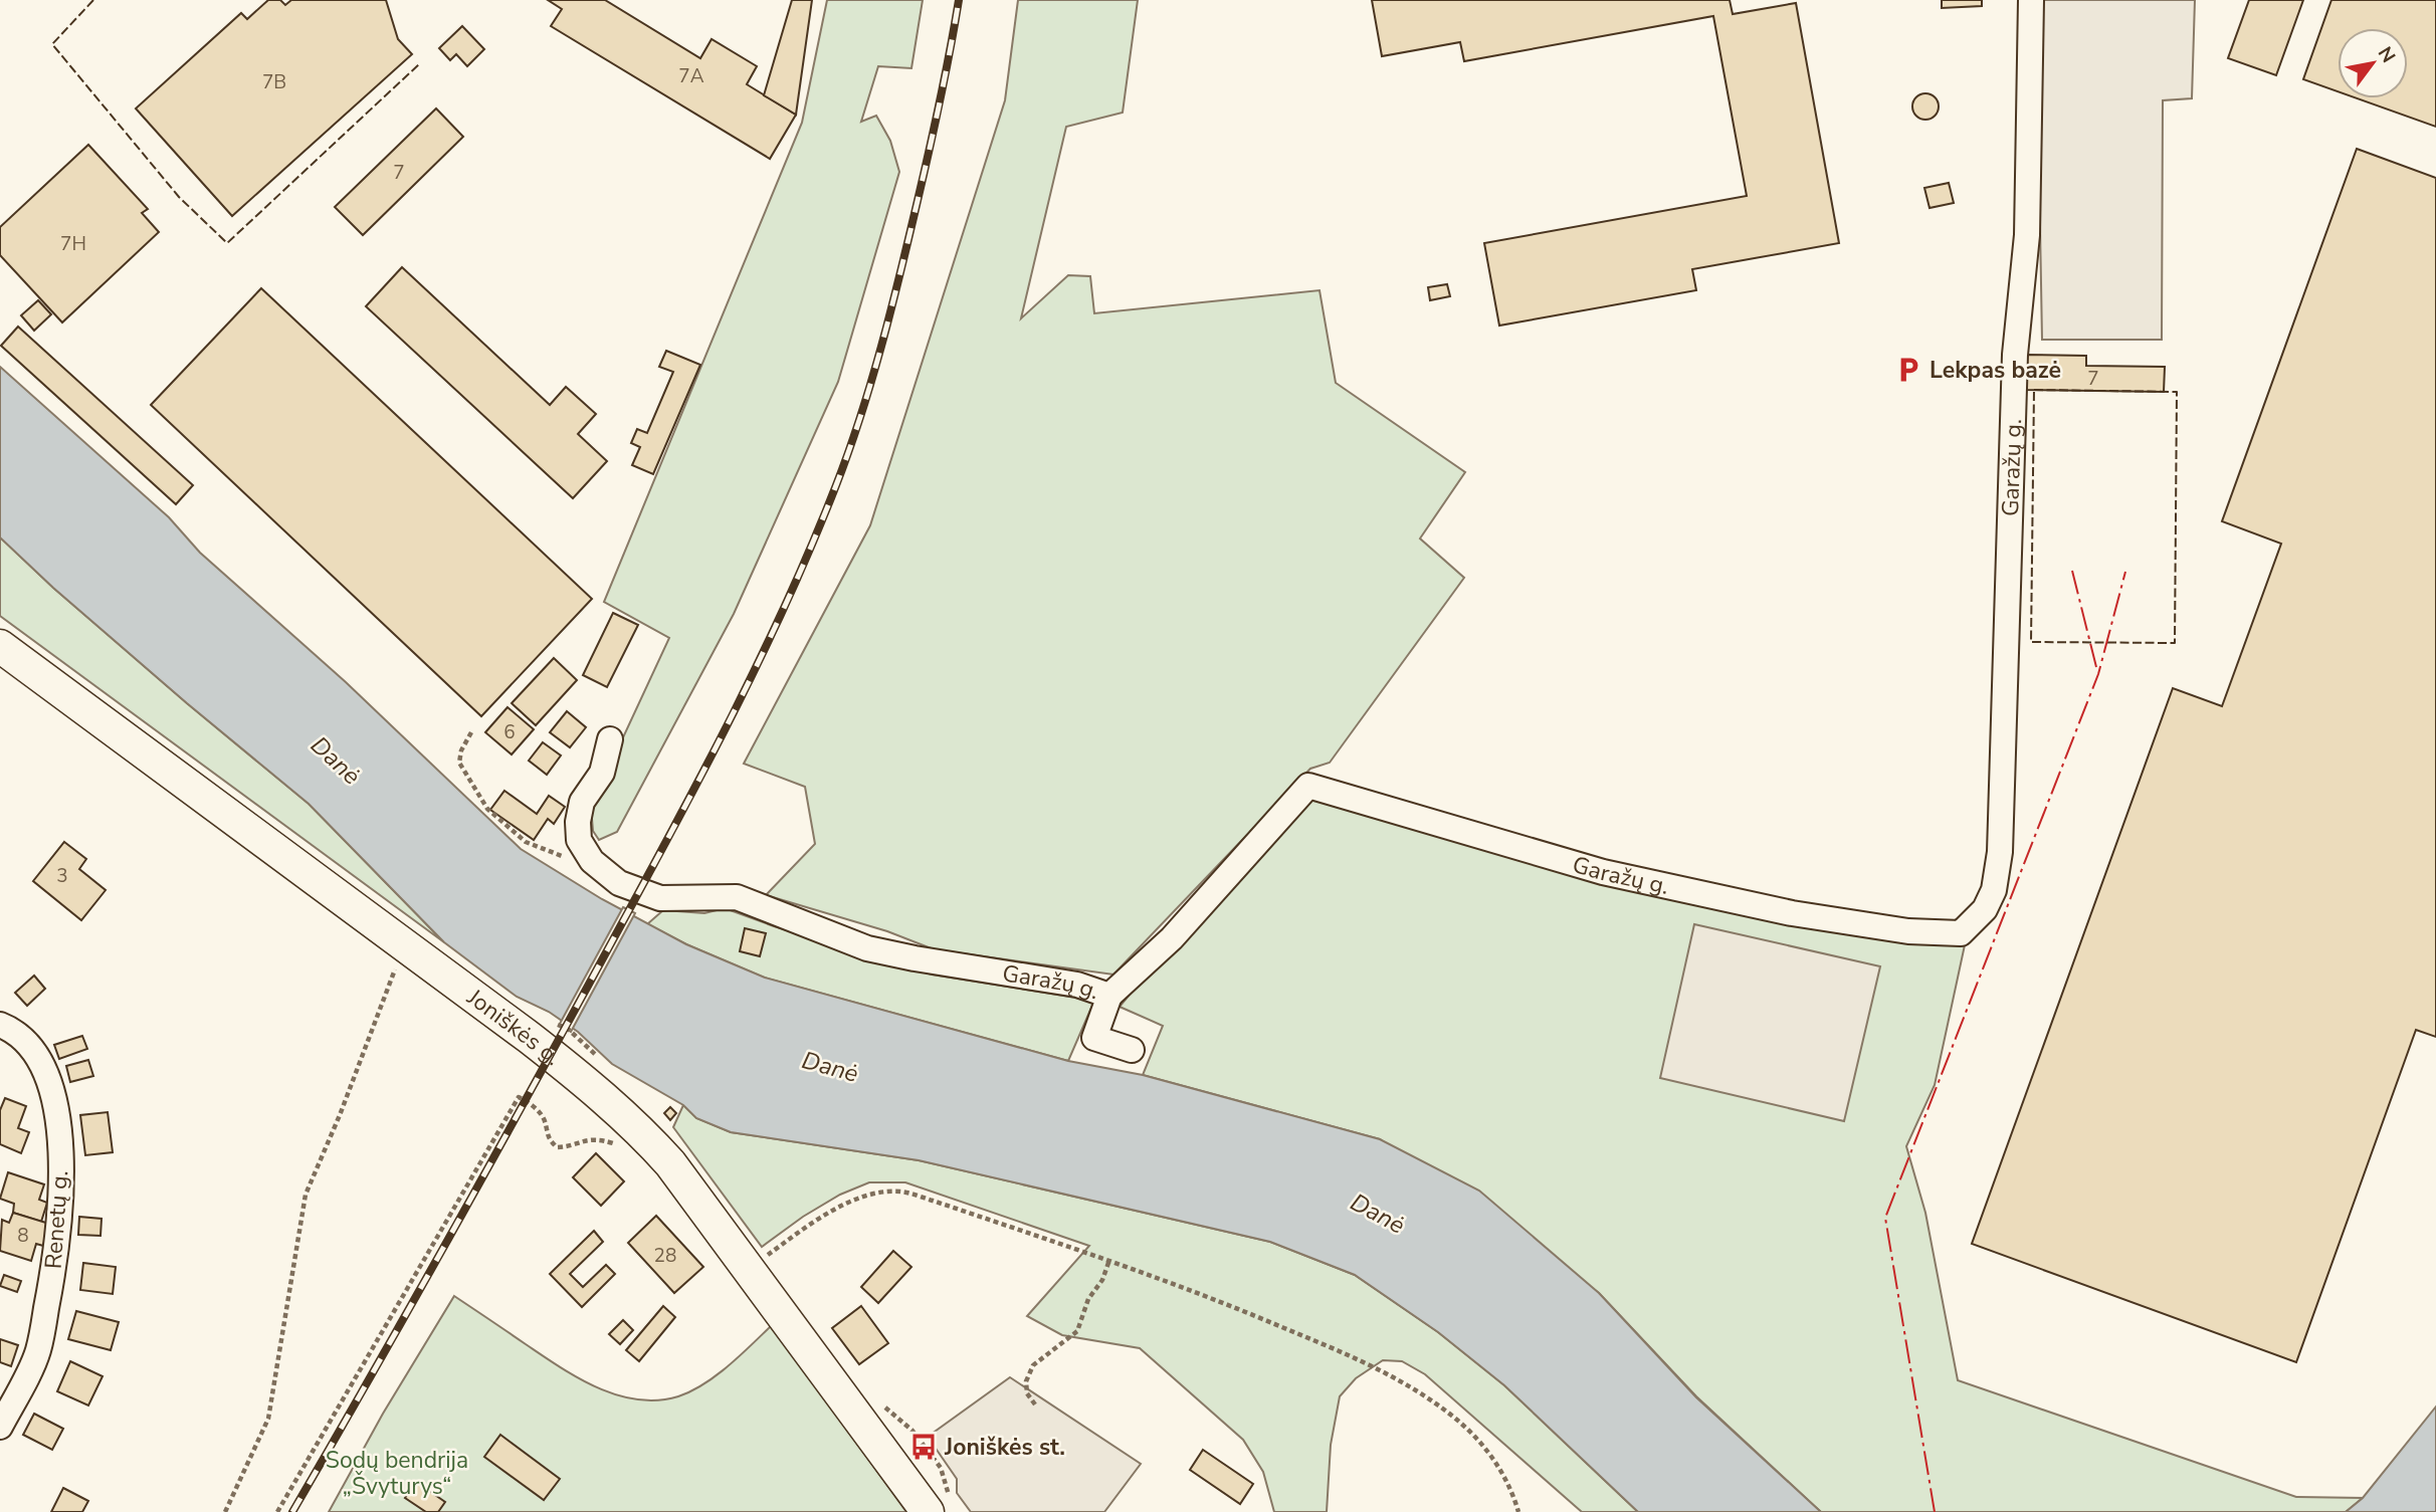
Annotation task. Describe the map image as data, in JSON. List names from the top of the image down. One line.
{"streets":{"main road":["Joniškės g."],"street":["Garažų g.","Renetų g."]},"water":["Danė"],"parks":["Sodų bendrija „Švyturys“"],"places":{"parking":["Lekpas bazė"],"bus stop":["Joniškės st."]},"house_numbers":["7A","7B","7","7H","7","6","3","8","28"],"north":"top right"}
